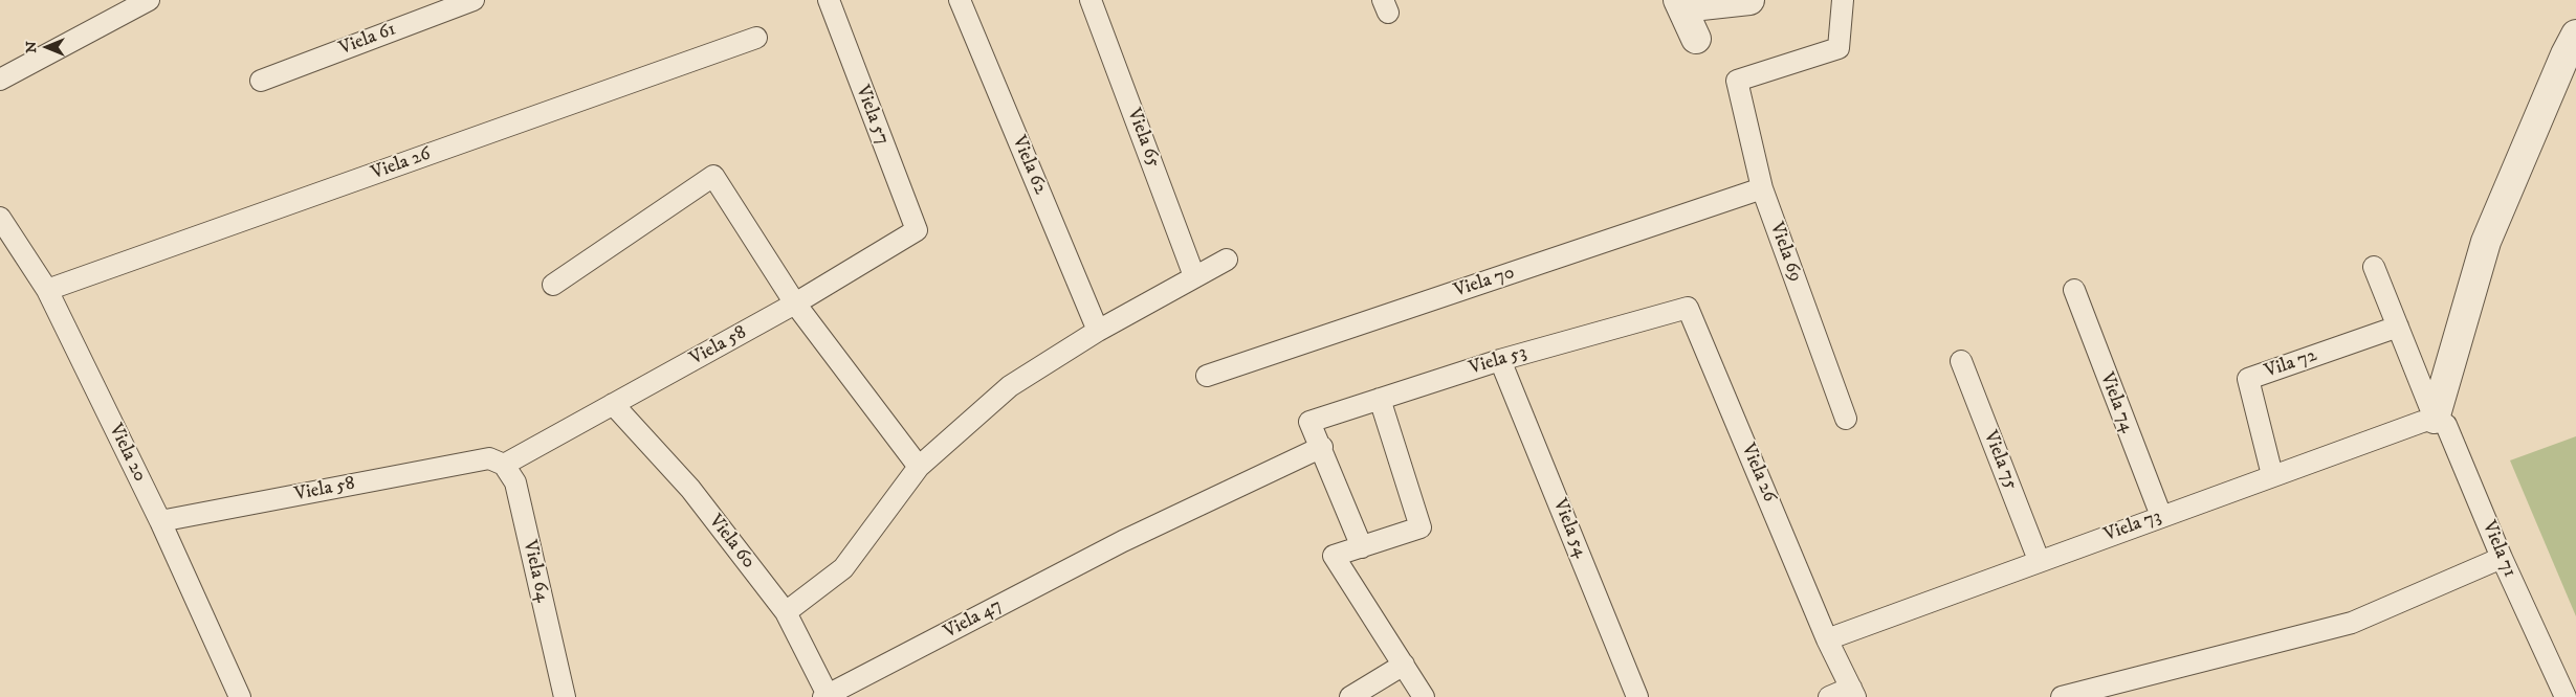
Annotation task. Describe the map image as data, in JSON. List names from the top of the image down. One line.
{"streets":{"lane":["Viela 61","Viela 57","Viela 65","Viela 26","Viela 62","Viela 69","Viela 70","Viela 58","Viela 53","Vila 72","Viela 74","Viela 20","Viela 75","Viela 73","Viela 54","Viela 60","Viela 71","Viela 64","Viela 47"]},"crossings":[["Viela 57","Viela 58"],["Viela 26","Viela 53"],["Viela 26","Viela 20"],["Viela 26","Viela 73"],["Viela 69","Viela 70"],["Viela 58","Viela 20"],["Viela 58","Viela 60"],["Viela 58","Viela 64"],["Viela 53","Viela 54"],["Viela 53","Viela 47"],["Vila 72","Viela 73"],["Vila 72","Viela 71"],["Viela 74","Viela 73"],["Viela 75","Viela 73"],["Viela 73","Viela 71"],["Viela 60","Viela 47"]],"north":"left"}
